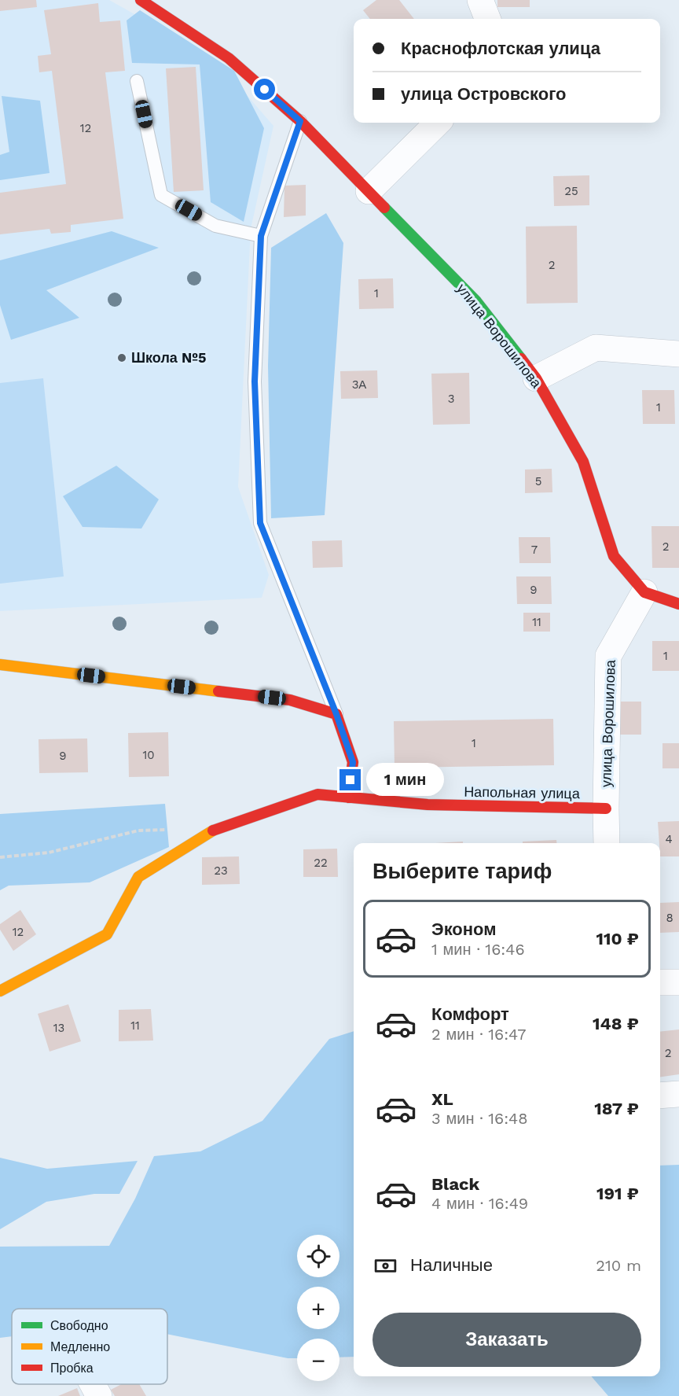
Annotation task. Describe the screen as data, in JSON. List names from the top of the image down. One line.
{"streets":{"street":["улица Ворошилова","Напольная улица"]},"crossings":[["улица Ворошилова","Напольная улица"]],"places":["Школа №5"],"house_numbers":["12","25","2","1","3А","3","1","5","2","7","9","11","1","1","10","9","4","22","23","8","12","11","13","2"],"legend":["Свободно","Медленно","Пробка"],"page":{"banner":["Краснофлотская улица","улица Островского"],"bubble":"1 мин","heading":"Выберите тариф","list":[{"name":"Эконом","note":"1 мин · 16:46","value":"110 ₽"},{"name":"Комфорт","note":"2 мин · 16:47","value":"148 ₽"},{"name":"XL","note":"3 мин · 16:48","value":"187 ₽"},{"name":"Black","note":"4 мин · 16:49","value":"191 ₽"}],"map_buttons":["+","−"],"pay":["Наличные","210 m"],"buttons":"Заказать"}}
